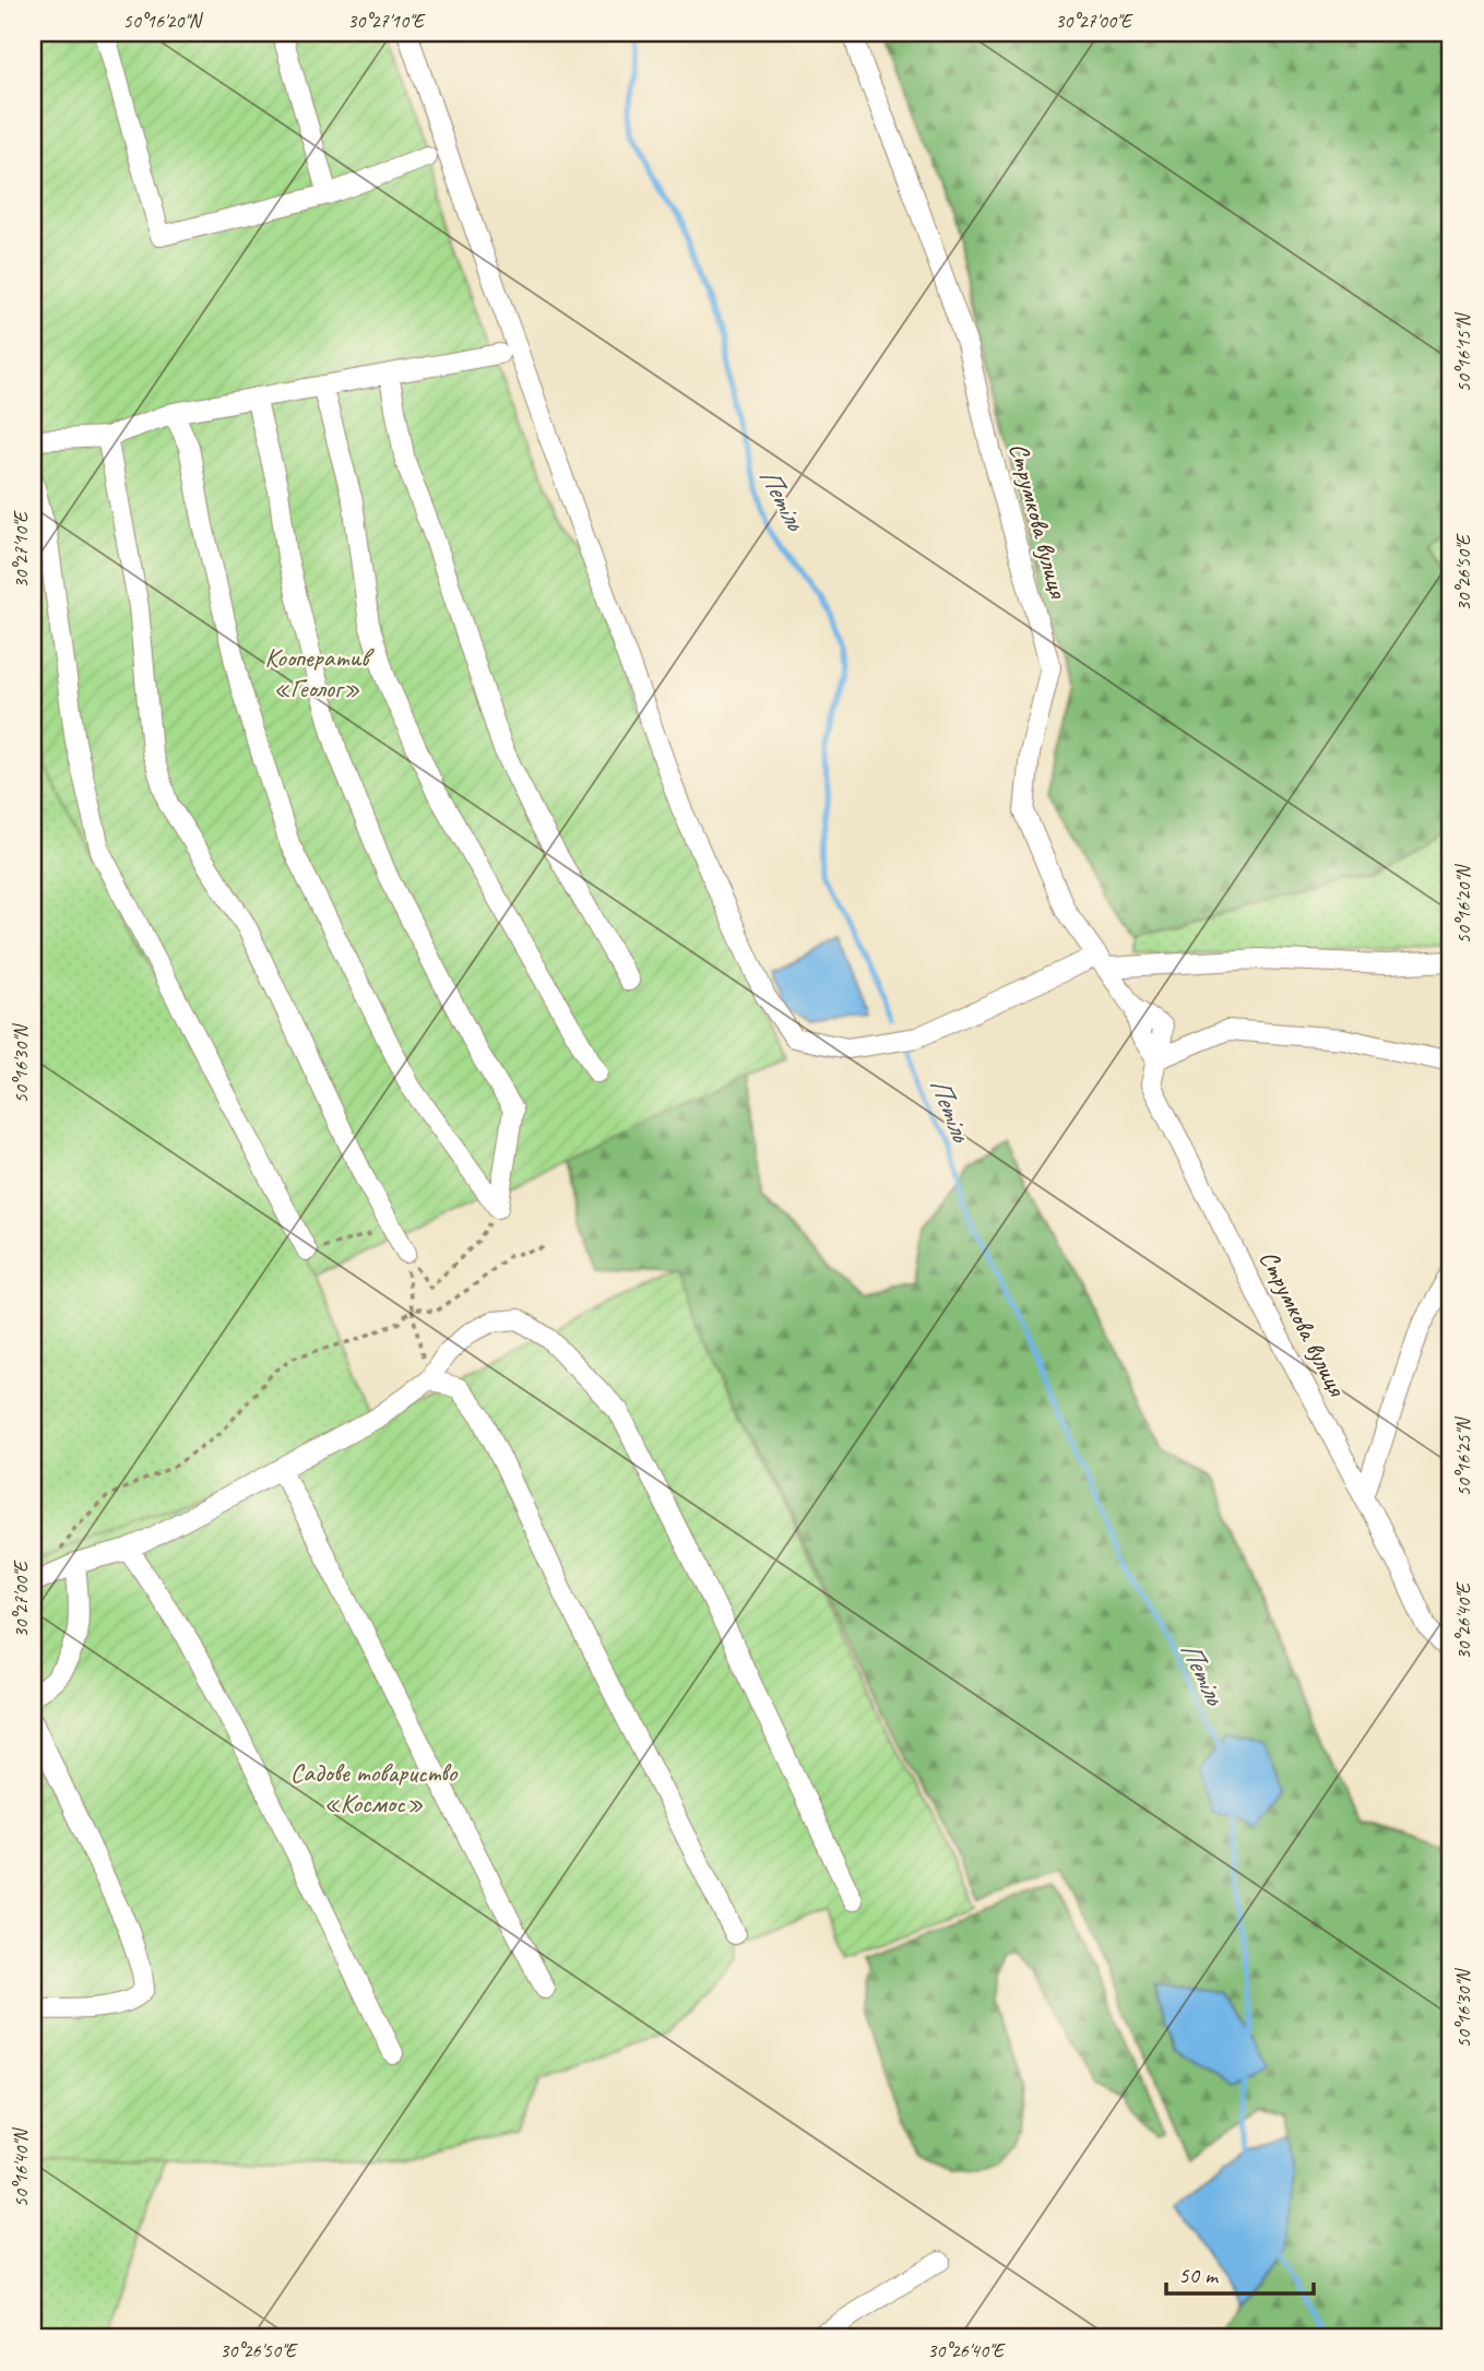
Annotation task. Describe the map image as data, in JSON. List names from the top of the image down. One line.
{"streets":{"street":["Струмкова вулиця"]},"water":["Петіль"],"parks":["Кооператив «Геолог»","Садове товариство «Космос»"],"scale_bar":"50 m","coordinates":["50°16'20\"N","30°27'10\"E","30°27'00\"E","50°16'15\"N","30°26'50\"E","50°16'30\"N","50°16'25\"N","30°26'40\"E","50°16'40\"N"]}
